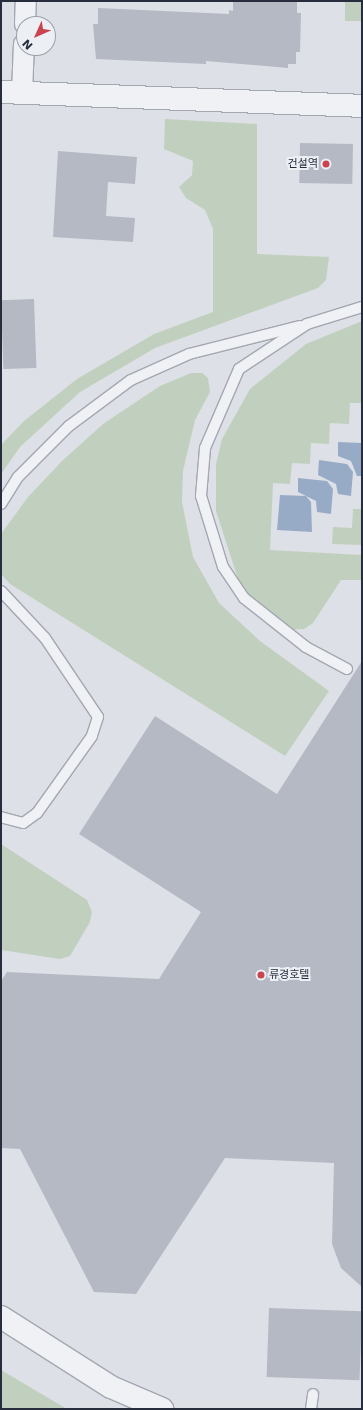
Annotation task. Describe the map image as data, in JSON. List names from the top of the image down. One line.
{"places":["건설역","류경호텔"],"north":"bottom left"}
